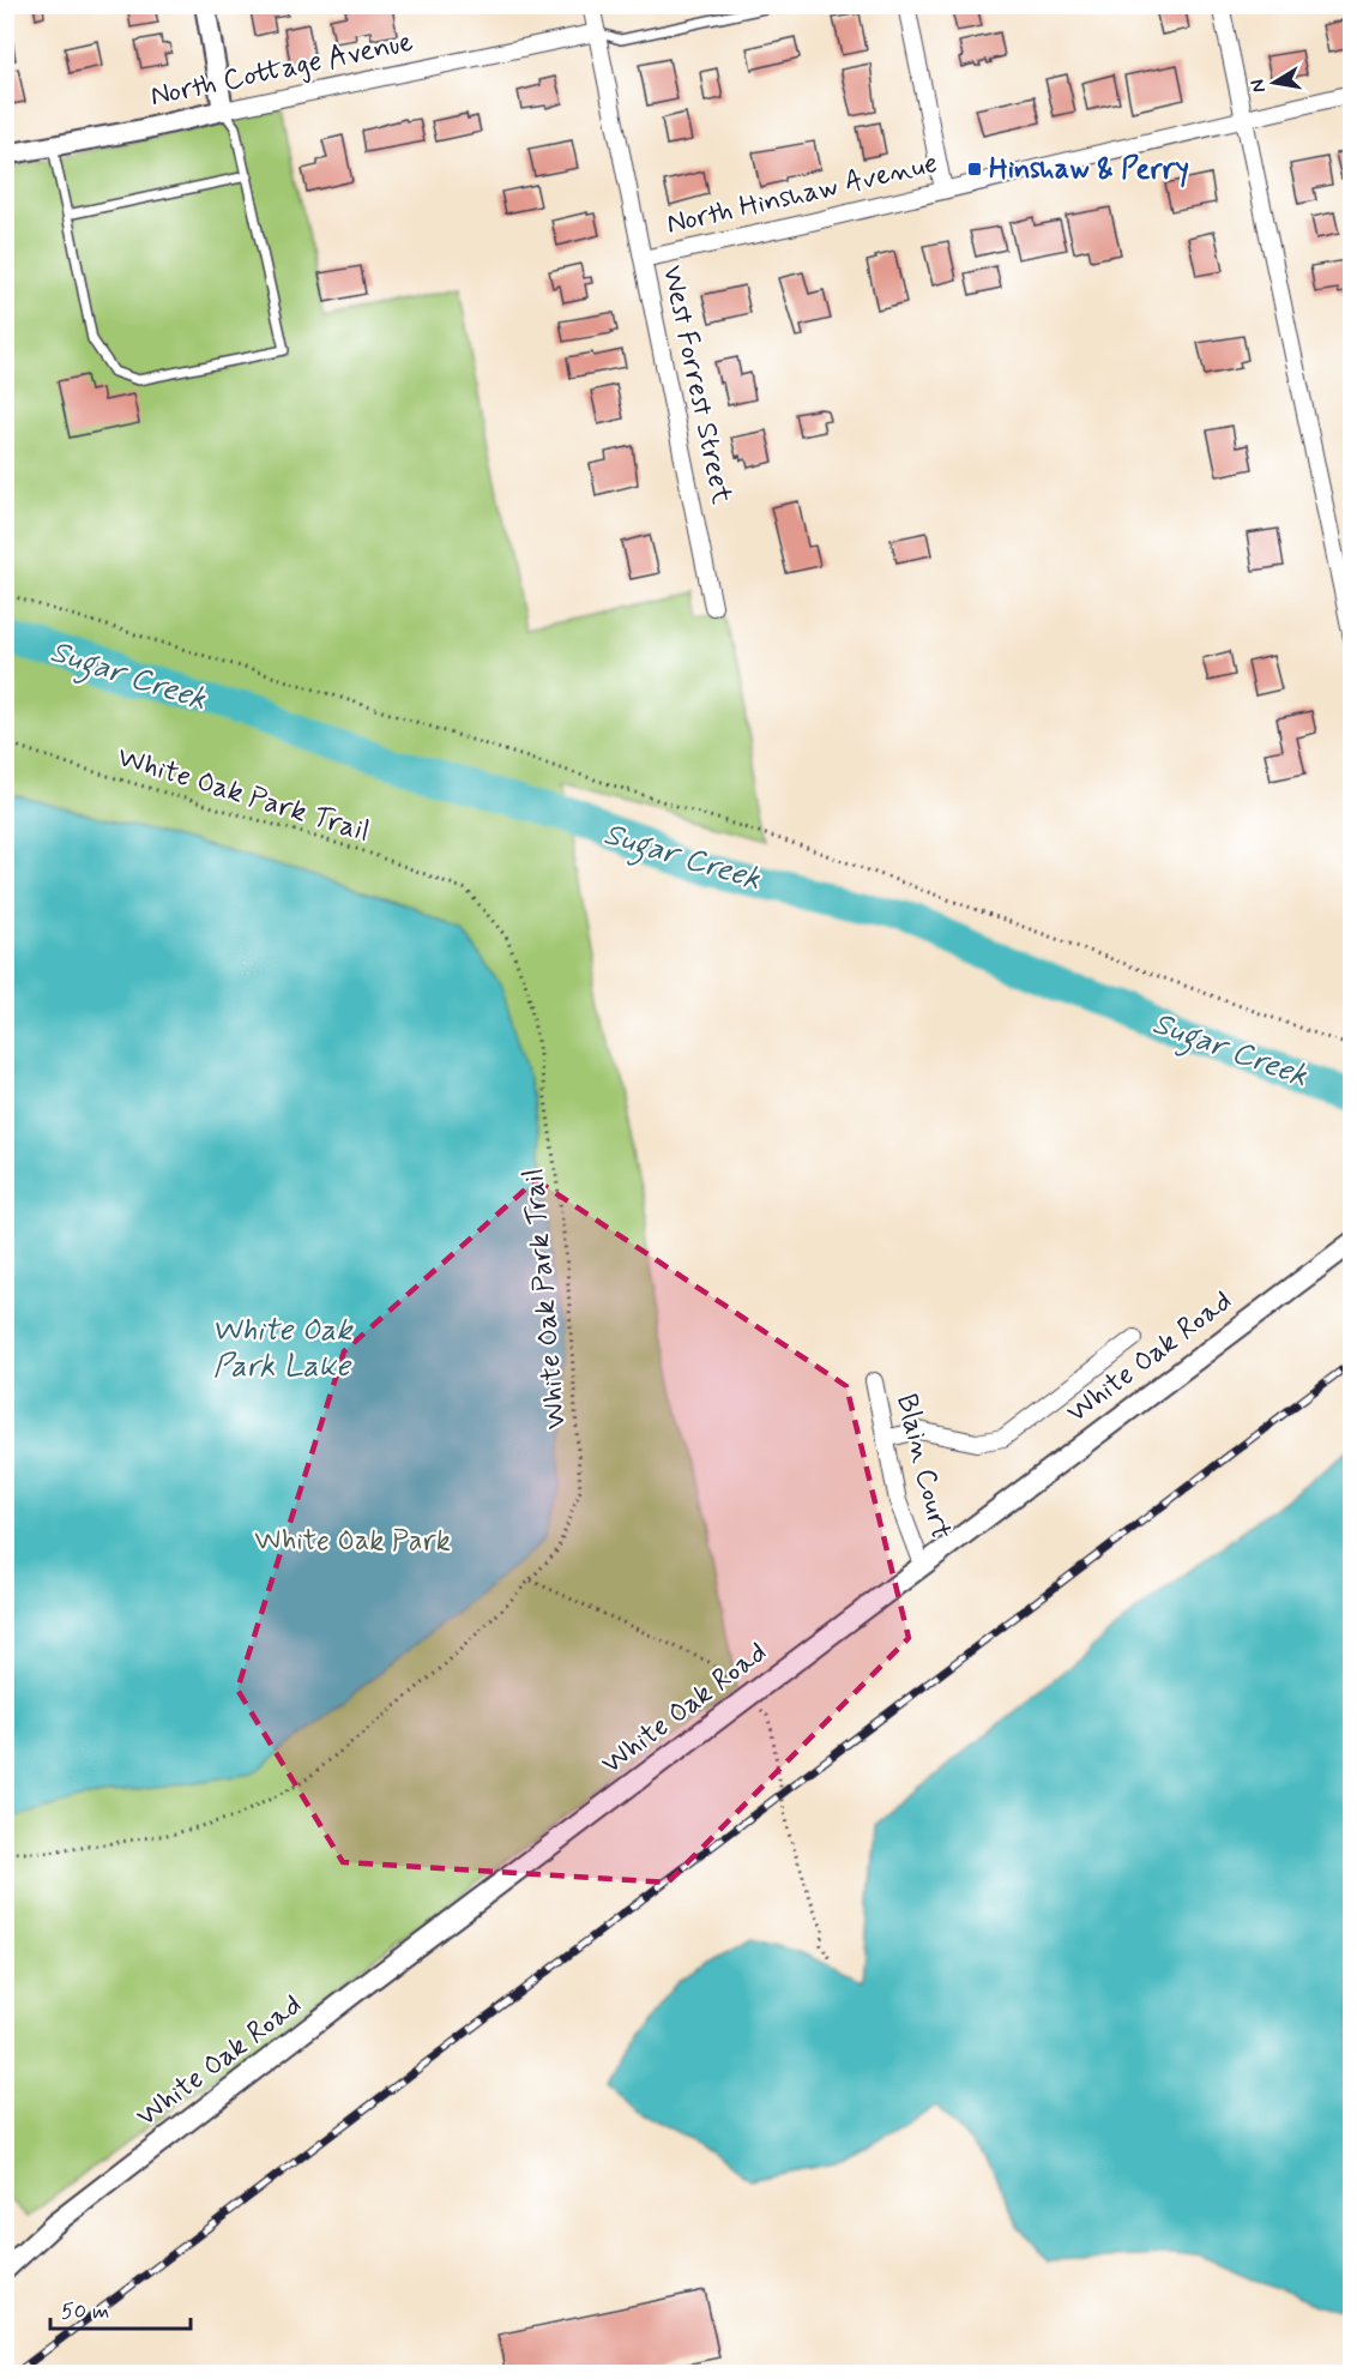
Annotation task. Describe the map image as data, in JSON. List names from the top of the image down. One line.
{"streets":{"street":["North Cottage Avenue","North Hinshaw Avenue","West Forrest Street","White Oak Road","Blain Court"],"path":["White Oak Park Trail"]},"crossings":[["North Cottage Avenue","West Forrest Street"],["North Hinshaw Avenue","West Forrest Street"],["White Oak Road","Blain Court"]],"water":["Sugar Creek","White Oak Park Lake"],"parks":["White Oak Park"],"places":{"transit":["Hinshaw & Perry"]},"scale_bar":"50 m","north":"left"}
